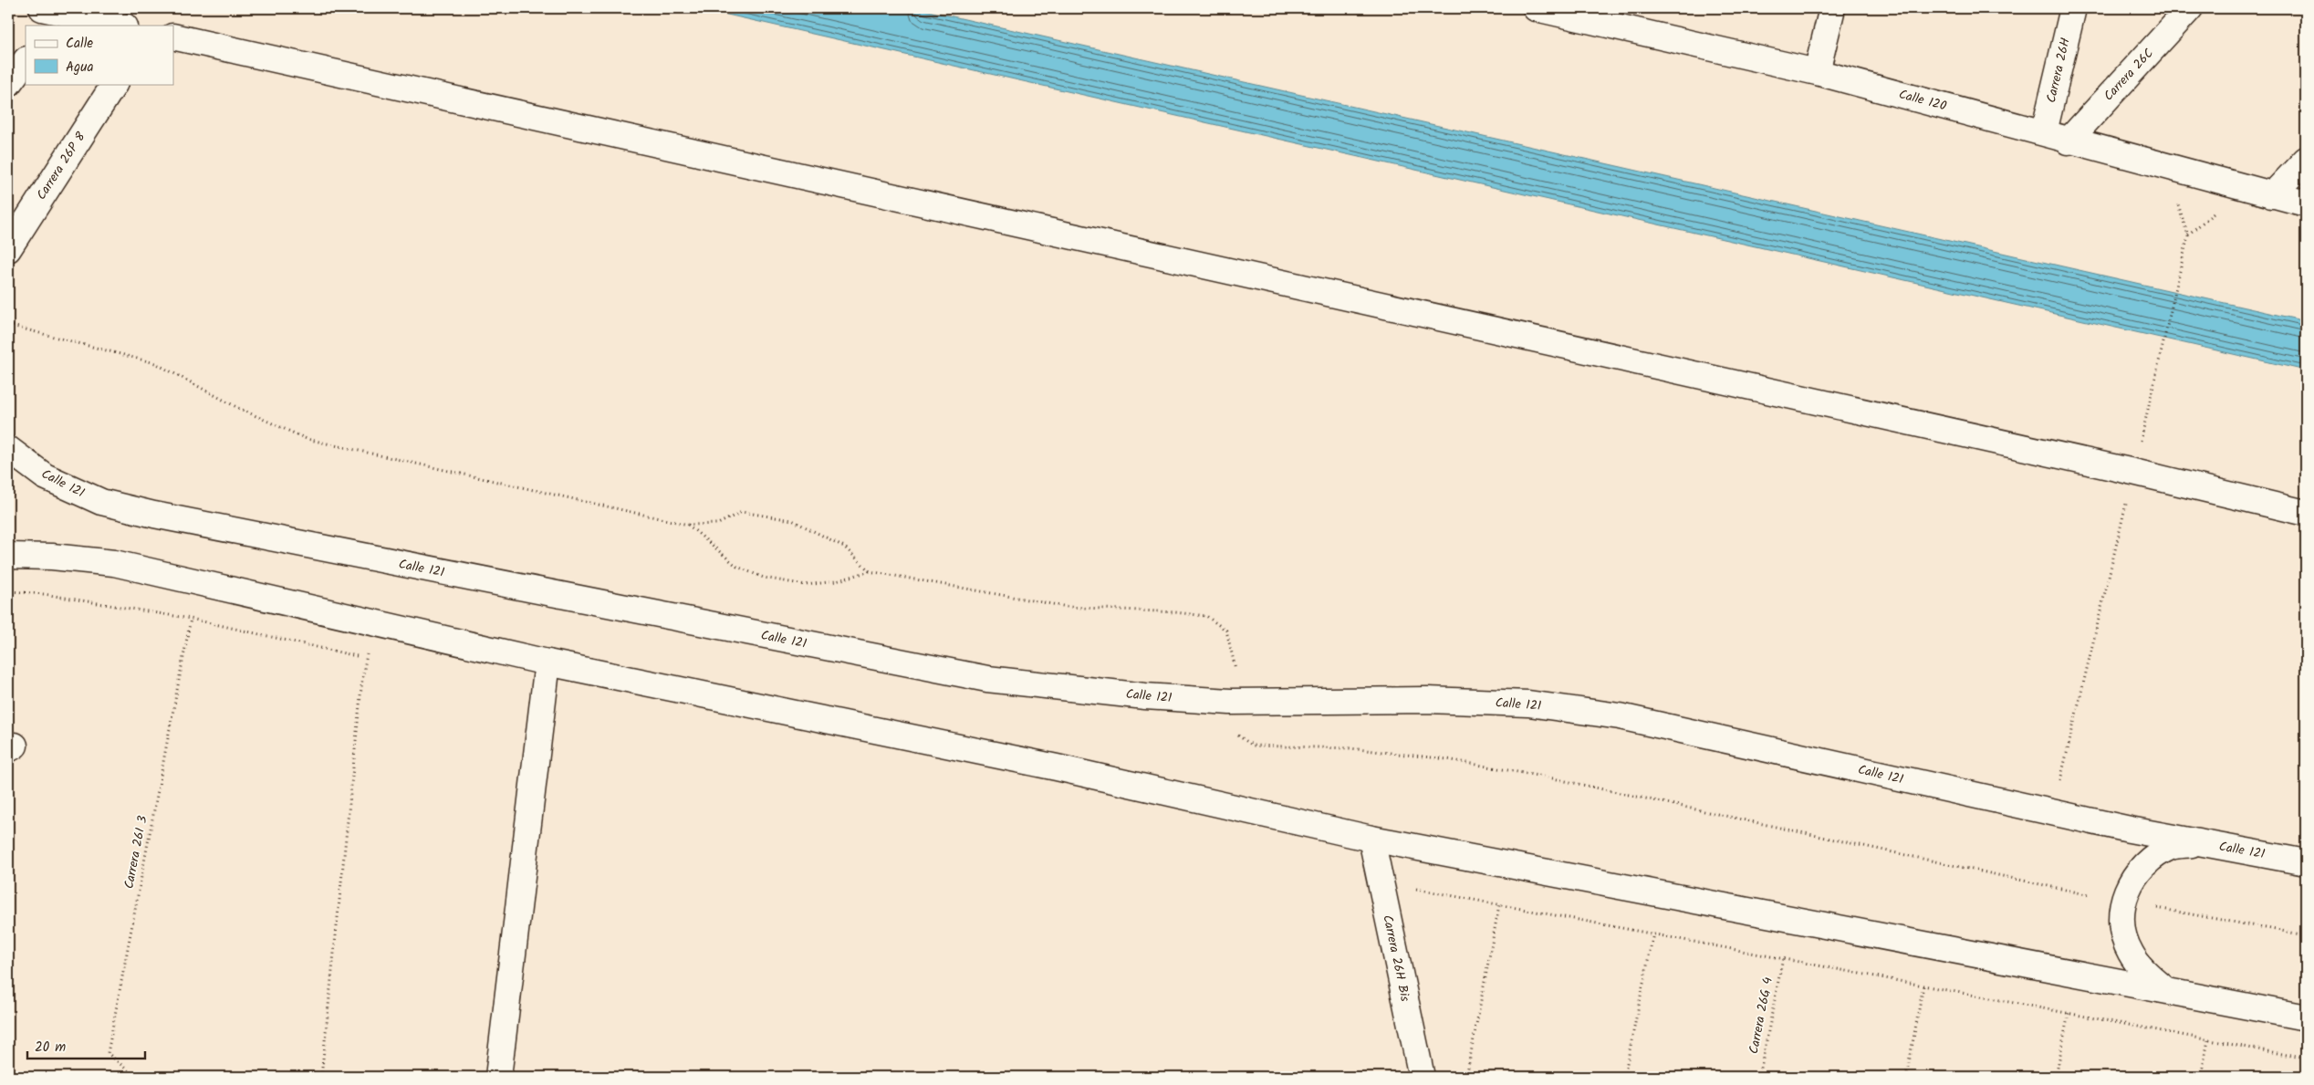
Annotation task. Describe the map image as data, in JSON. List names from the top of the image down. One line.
{"streets":{"main road":["Carrera 26H","Carrera 26C","Calle 120","Carrera 26P 8","Calle 121","Carrera 26H Bis"],"path":["Carrera 26I 3","Carrera 26G 4"]},"crossings":[["Carrera 26H","Calle 120"],["Carrera 26C","Calle 120"]],"legend":["Calle","Agua"],"scale_bar":"20 m"}
